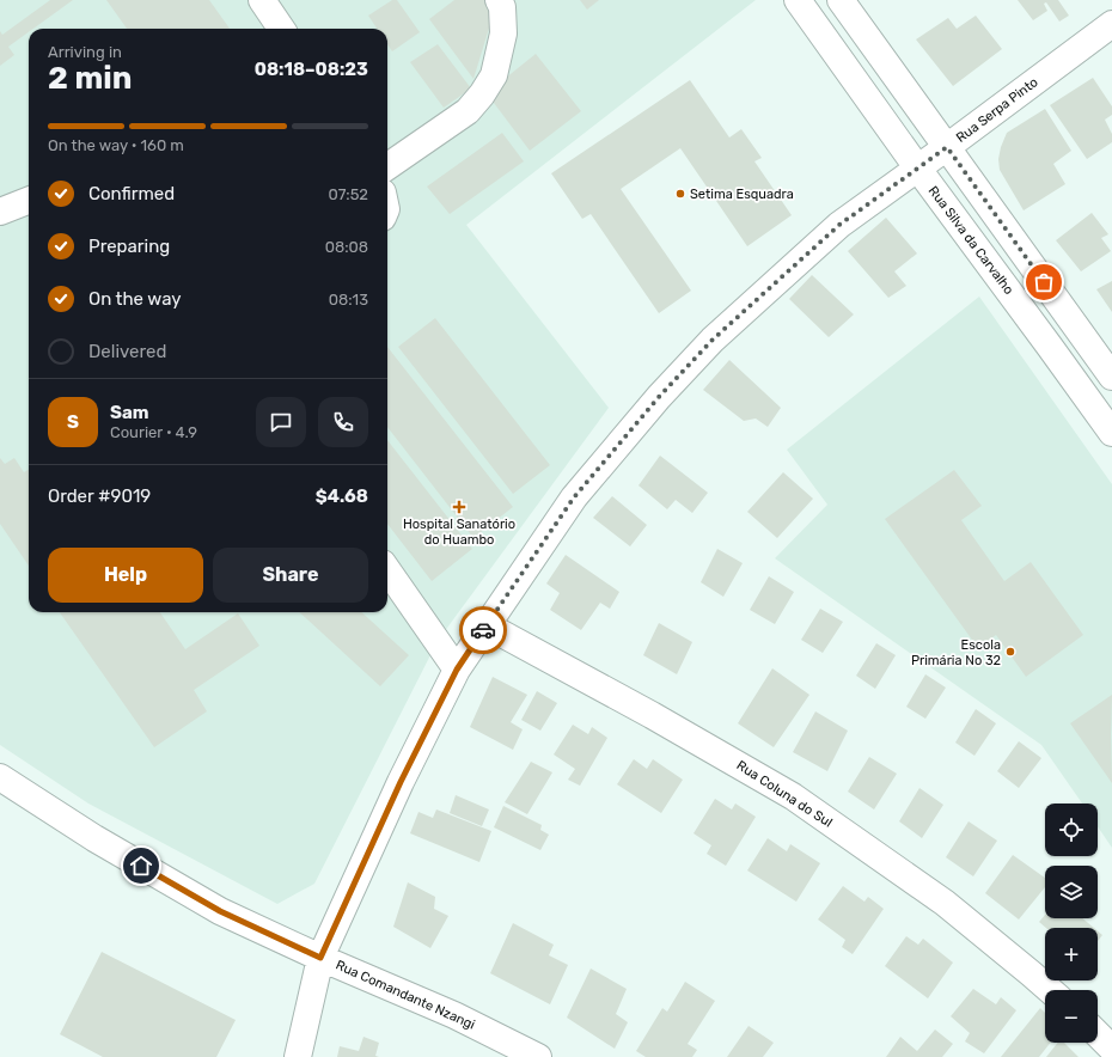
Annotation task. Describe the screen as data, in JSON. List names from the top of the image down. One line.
{"streets":{"street":["Rua Serpa Pinto","Rua Silva da Carvalho","Rua Coluna do Sul","Rua Comandante Nzangi"]},"crossings":[["Rua Serpa Pinto","Rua Silva da Carvalho"],["Rua Serpa Pinto","Rua Coluna do Sul"],["Rua Serpa Pinto","Rua Comandante Nzangi"]],"places":{"other":["Setima Esquadra","Escola Primária No 32"],"health":["Hospital Sanatório do Huambo"]},"page":{"heading":["2 min","Arriving in","08:18–08:23"],"panel":["Sam","Courier · 4.9","Order #9019","$4.68"],"bar":"On the way · 160 m","list":[["Confirmed","07:52"],["Preparing","08:08"],["On the way","08:13"],"Delivered"],"round":"S","buttons":["Help","Share"],"map_buttons":["+","−"]}}
